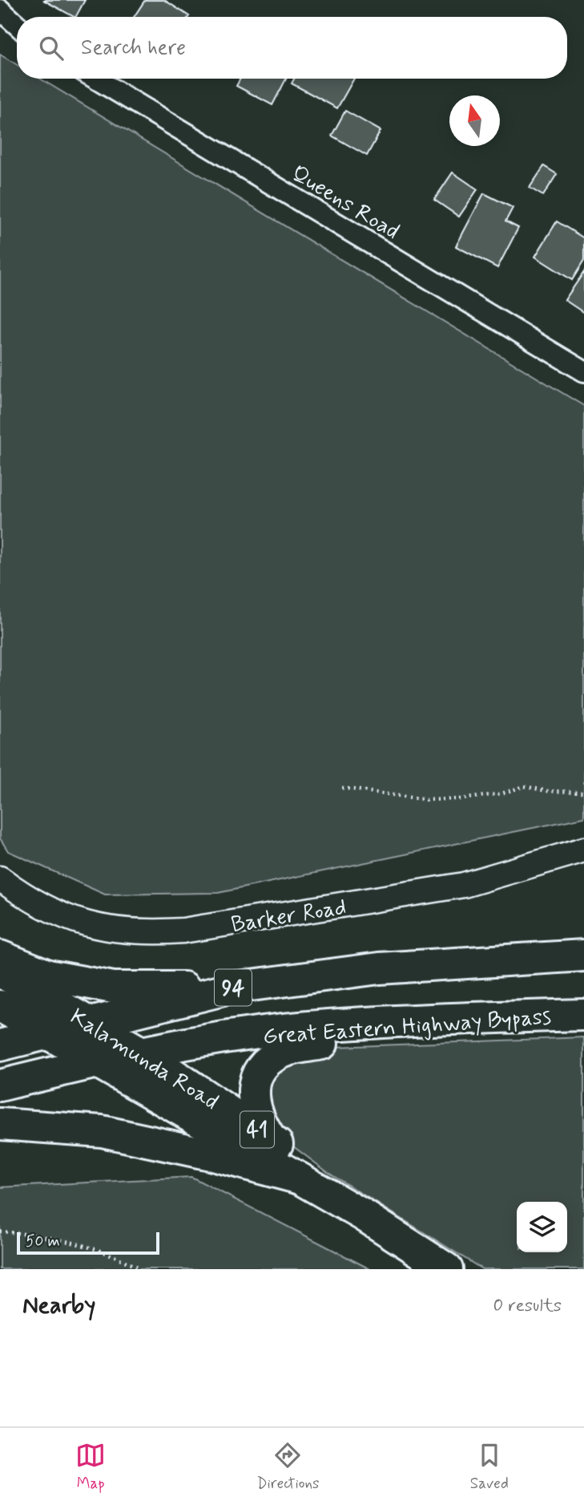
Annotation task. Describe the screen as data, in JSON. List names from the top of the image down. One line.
{"streets":{"main road":["94","Great Eastern Highway Bypass","Kalamunda Road","41"],"street":["Queens Road","Barker Road"]},"crossings":[["94","Kalamunda Road"],["Great Eastern Highway Bypass","Kalamunda Road"]],"scale_bar":"50 m","north":"top","page":{"search":"Search here","scale":"50 m","heading":["Nearby","0 results"],"nav":["Map","Directions","Saved"]}}
